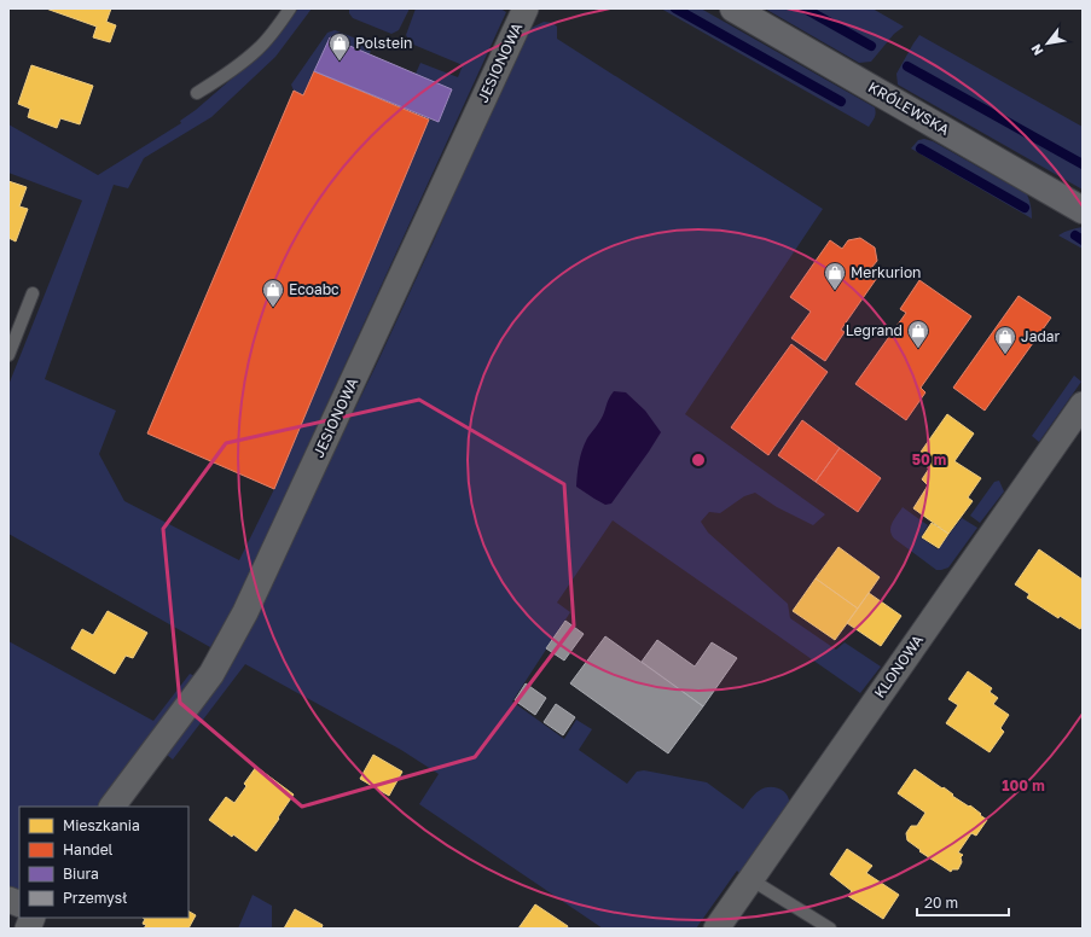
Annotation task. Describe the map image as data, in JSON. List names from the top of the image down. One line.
{"streets":{"main road":["KRÓLEWSKA"],"street":["JESIONOWA","KLONOWA"]},"places":{"shop":["Polstein","Merkurion","Ecoabc","Legrand","Jadar"]},"legend":["Mieszkania","Handel","Biura","Przemysł"],"scale_bar":"20 m","north":"bottom left","rings":["50 m","100 m"]}
